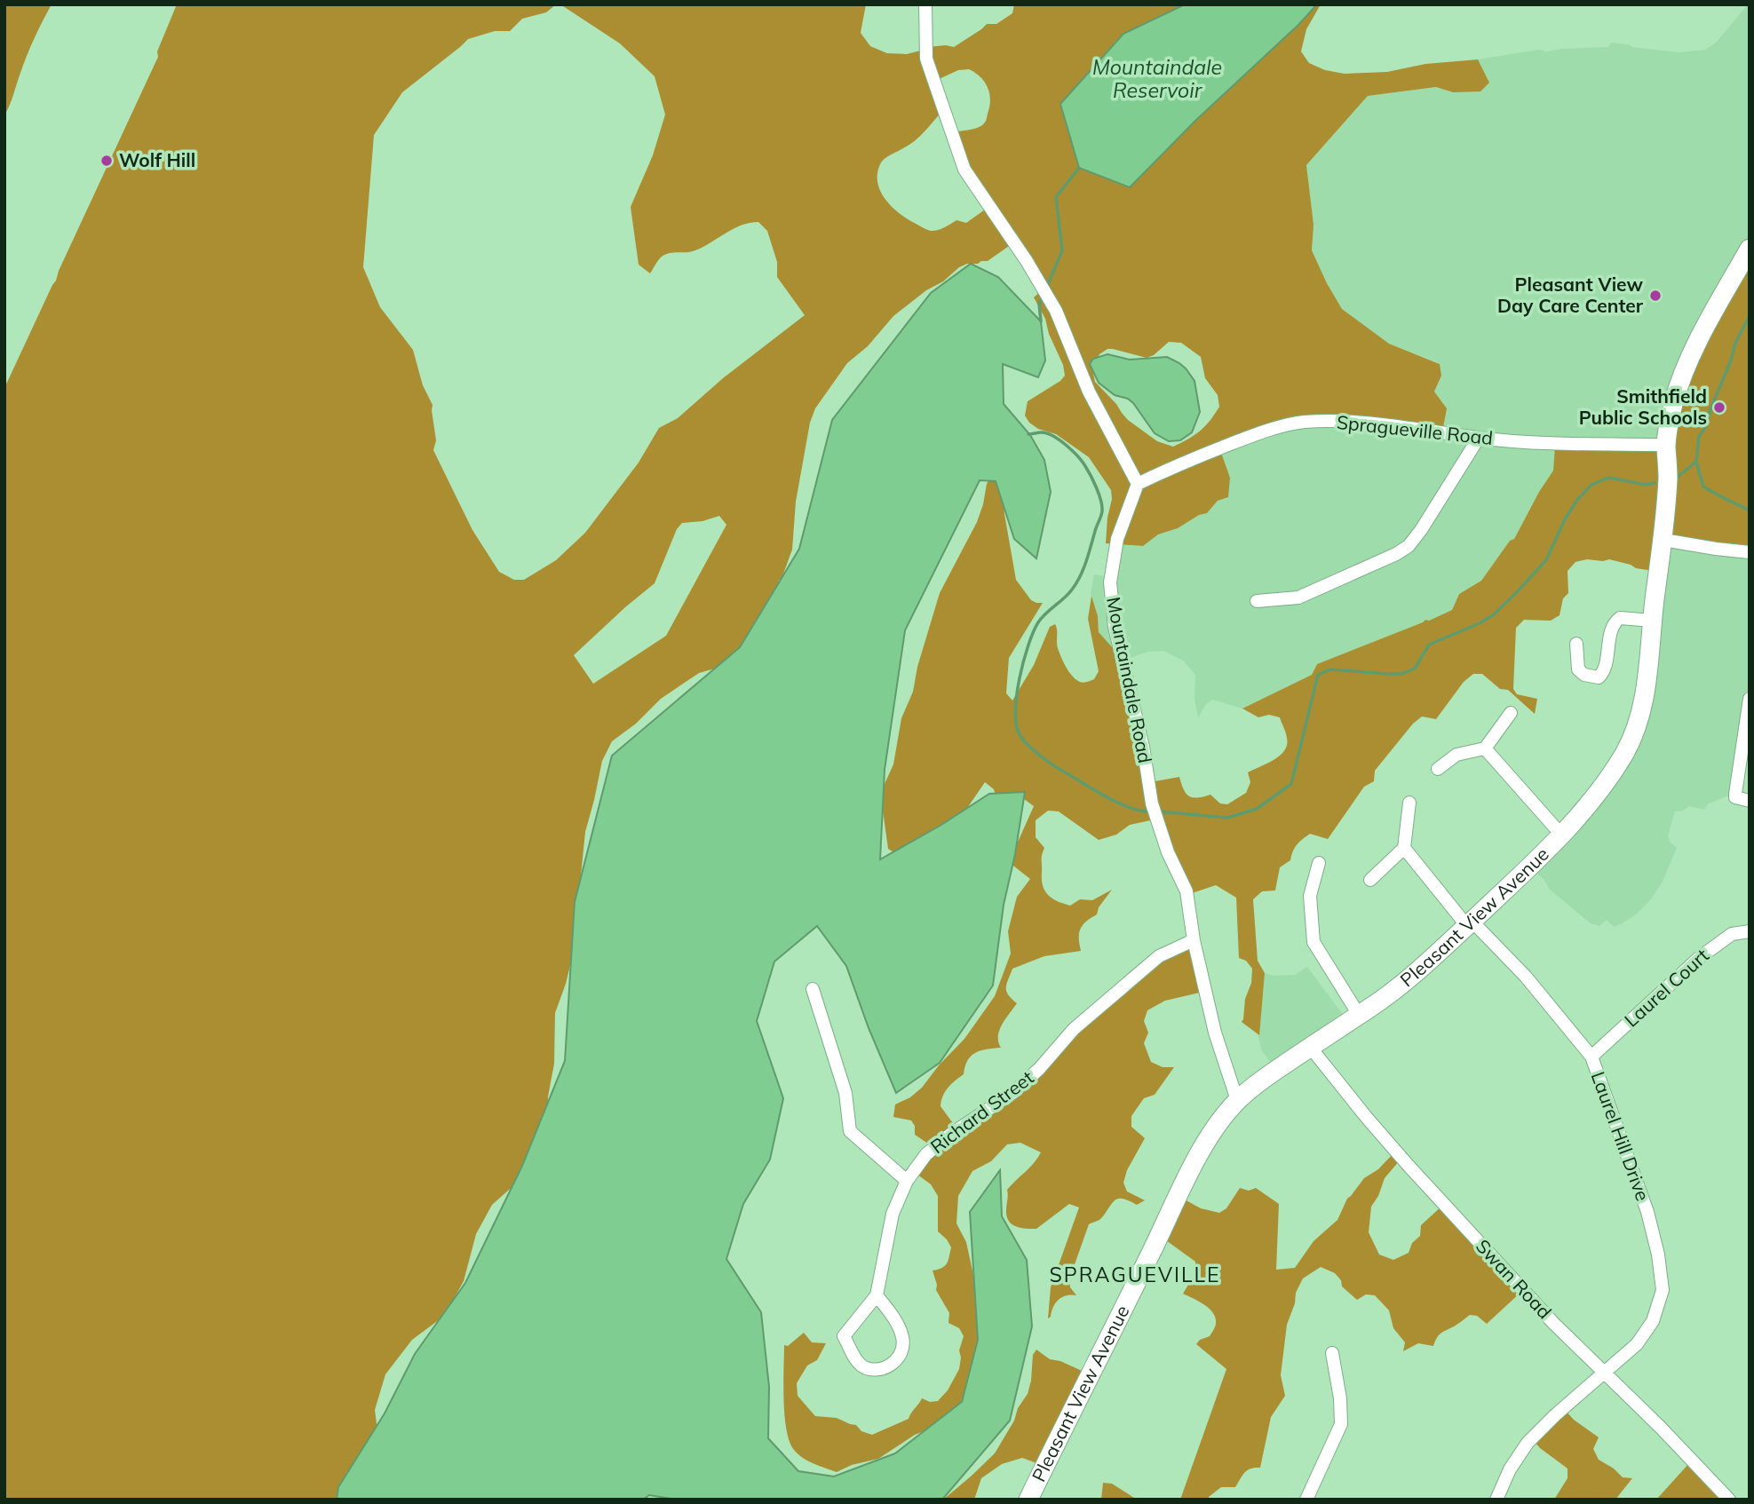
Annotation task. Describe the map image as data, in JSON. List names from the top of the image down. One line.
{"streets":{"main road":["Pleasant View Avenue"],"street":["Spragueville Road","Mountaindale Road","Laurel Court","Richard Street","Laurel Hill Drive","Swan Road"]},"crossings":[["Spragueville Road","Mountaindale Road"],["Spragueville Road","Pleasant View Avenue"],["Mountaindale Road","Pleasant View Avenue"],["Mountaindale Road","Richard Street"],["Pleasant View Avenue","Laurel Hill Drive"],["Pleasant View Avenue","Swan Road"],["Laurel Court","Laurel Hill Drive"],["Laurel Hill Drive","Swan Road"]],"districts":["SPRAGUEVILLE"],"water":["Mountaindale Reservoir"],"places":["Wolf Hill","Pleasant View Day Care Center","Smithfield Public Schools"]}
